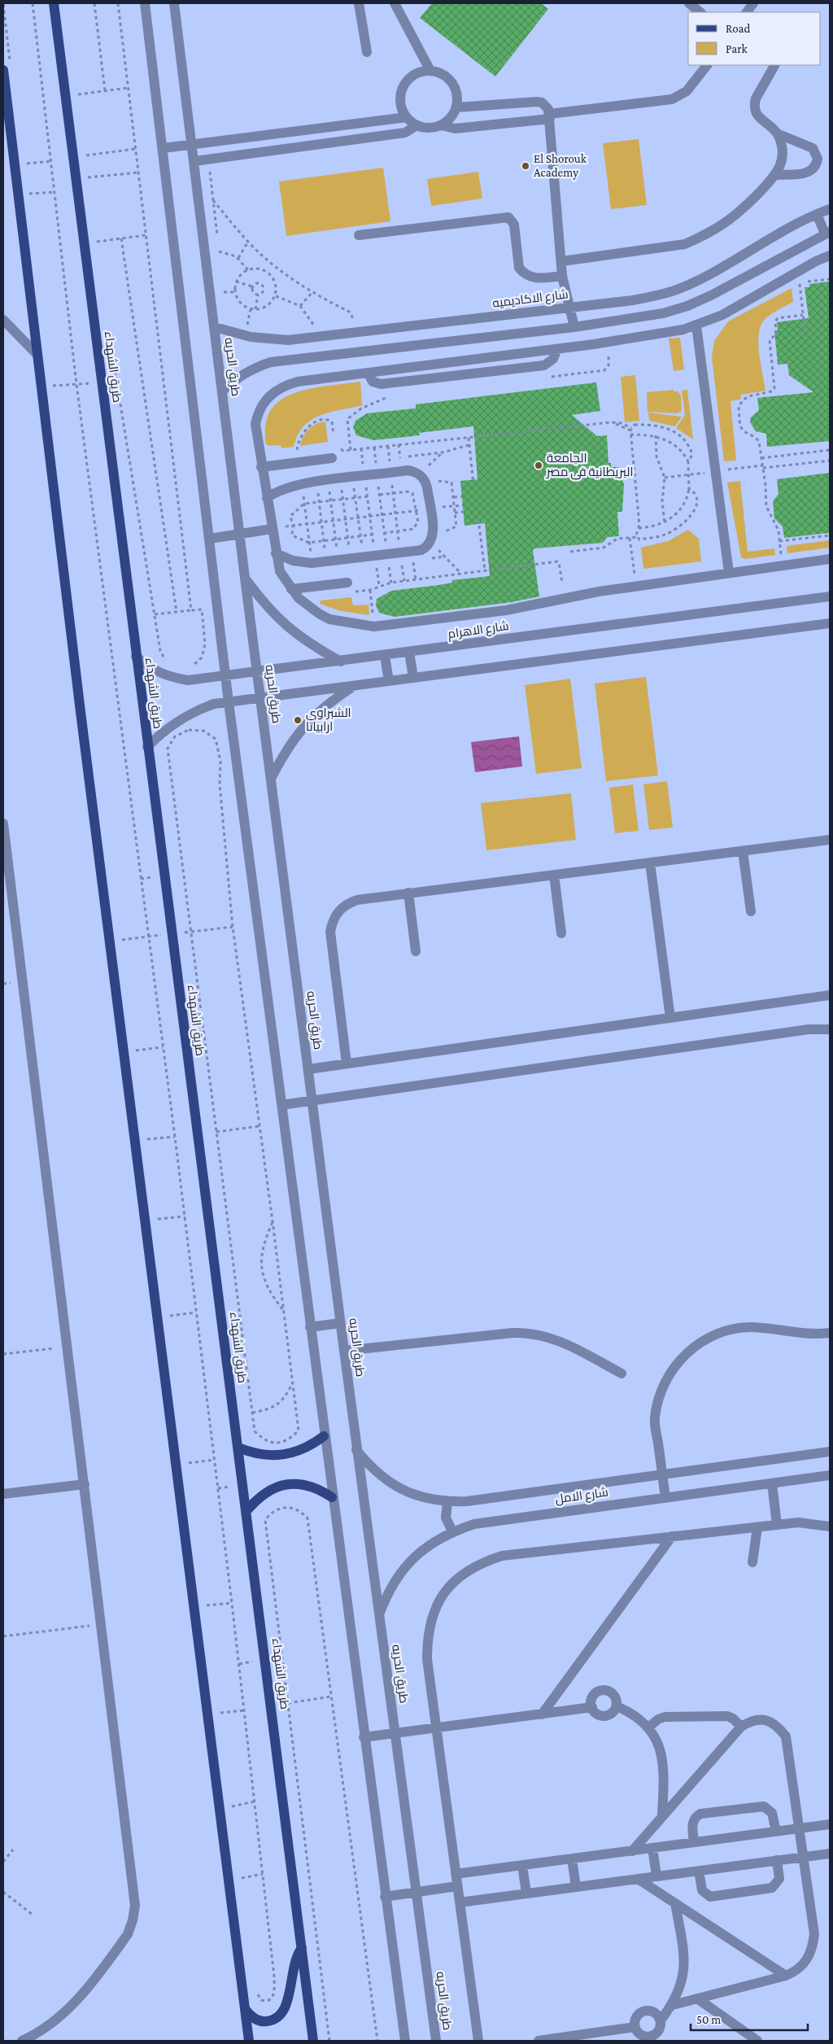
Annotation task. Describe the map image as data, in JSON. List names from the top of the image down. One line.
{"streets":{"main road":["طريق الشهداء"],"street":["شارع الاكاديميه","طريق الحريه","شارع الاهرام","شارع الامل"]},"crossings":[["شارع الاكاديميه","طريق الحريه"],["طريق الشهداء","شارع الاهرام"],["طريق الحريه","شارع الاهرام"],["طريق الحريه","شارع الامل"]],"places":["El Shorouk Academy","الجامعة البريطانية فى مصر","الشبراوى ارابياتا"],"legend":["Road","Park"],"scale_bar":"50 m"}
